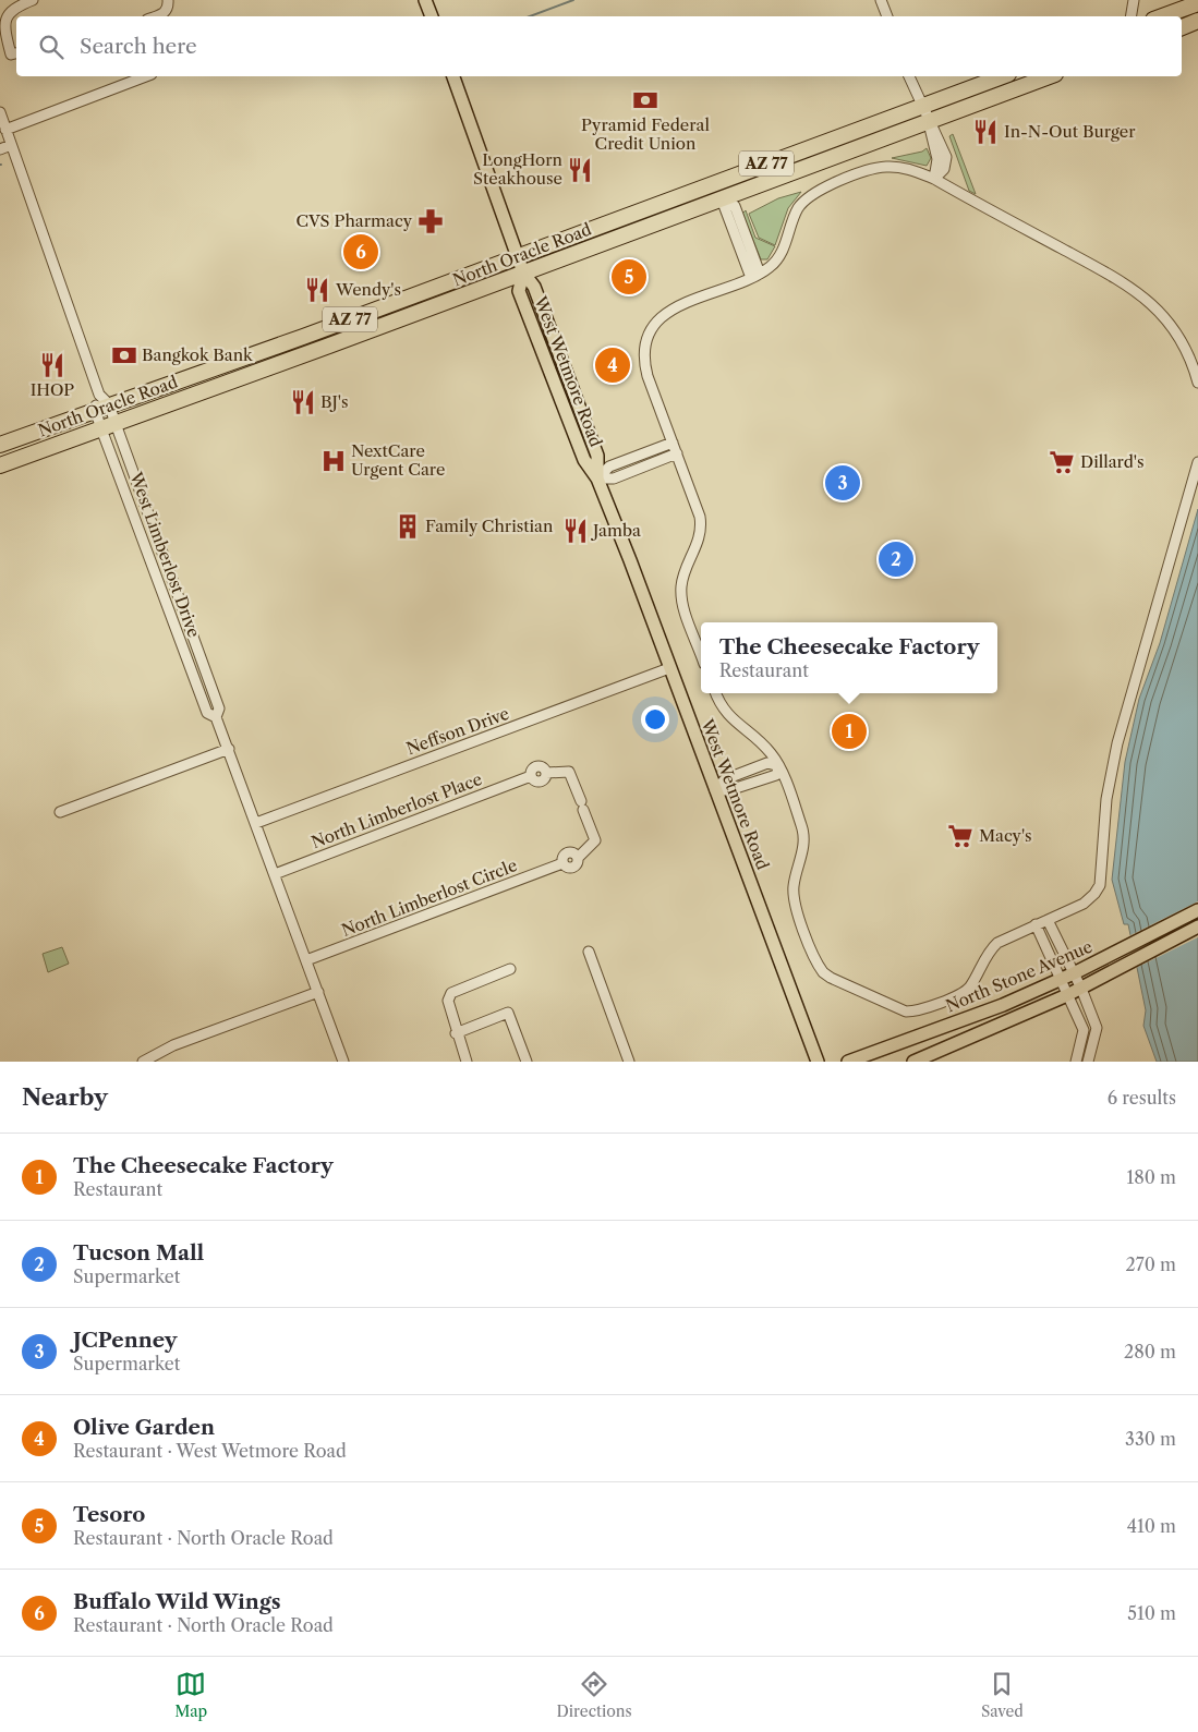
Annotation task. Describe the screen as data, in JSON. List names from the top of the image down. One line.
{"streets":{"highway":["AZ 77","North Oracle Road"],"main road":["West Wetmore Road","North Stone Avenue"],"street":["West Limberlost Drive","Neffson Drive","North Limberlost Place","North Limberlost Circle"]},"crossings":[["North Oracle Road","West Wetmore Road"],["North Oracle Road","West Limberlost Drive"],["West Wetmore Road","Neffson Drive"],["West Limberlost Drive","Neffson Drive"],["West Limberlost Drive","North Limberlost Place"],["West Limberlost Drive","North Limberlost Circle"],["North Limberlost Place","North Limberlost Circle"]],"places":{"bank":["Pyramid Federal Credit Union","Bangkok Bank"],"restaurant":["In-N-Out Burger","LongHorn Steakhouse","Wendy's","IHOP","BJ's","Jamba"],"pharmacy":["CVS Pharmacy"],"hospital":["NextCare Urgent Care"],"supermarket":["Dillard's","Macy's"],"building":["Family Christian"]},"page":{"search":"Search here","pins":["6","5","4","3","2","1"],"popup":["The Cheesecake Factory","Restaurant"],"heading":["Nearby","6 results"],"list":[{"mark":"1","name":"The Cheesecake Factory","note":"Restaurant","value":"180 m"},{"mark":"2","name":"Tucson Mall","note":"Supermarket","value":"270 m"},{"mark":"3","name":"JCPenney","note":"Supermarket","value":"280 m"},{"mark":"4","name":"Olive Garden","note":"Restaurant · West Wetmore Road","value":"330 m"},{"mark":"5","name":"Tesoro","note":"Restaurant · North Oracle Road","value":"410 m"},{"mark":"6","name":"Buffalo Wild Wings","note":"Restaurant · North Oracle Road","value":"510 m"}],"nav":["Map","Directions","Saved"]}}
